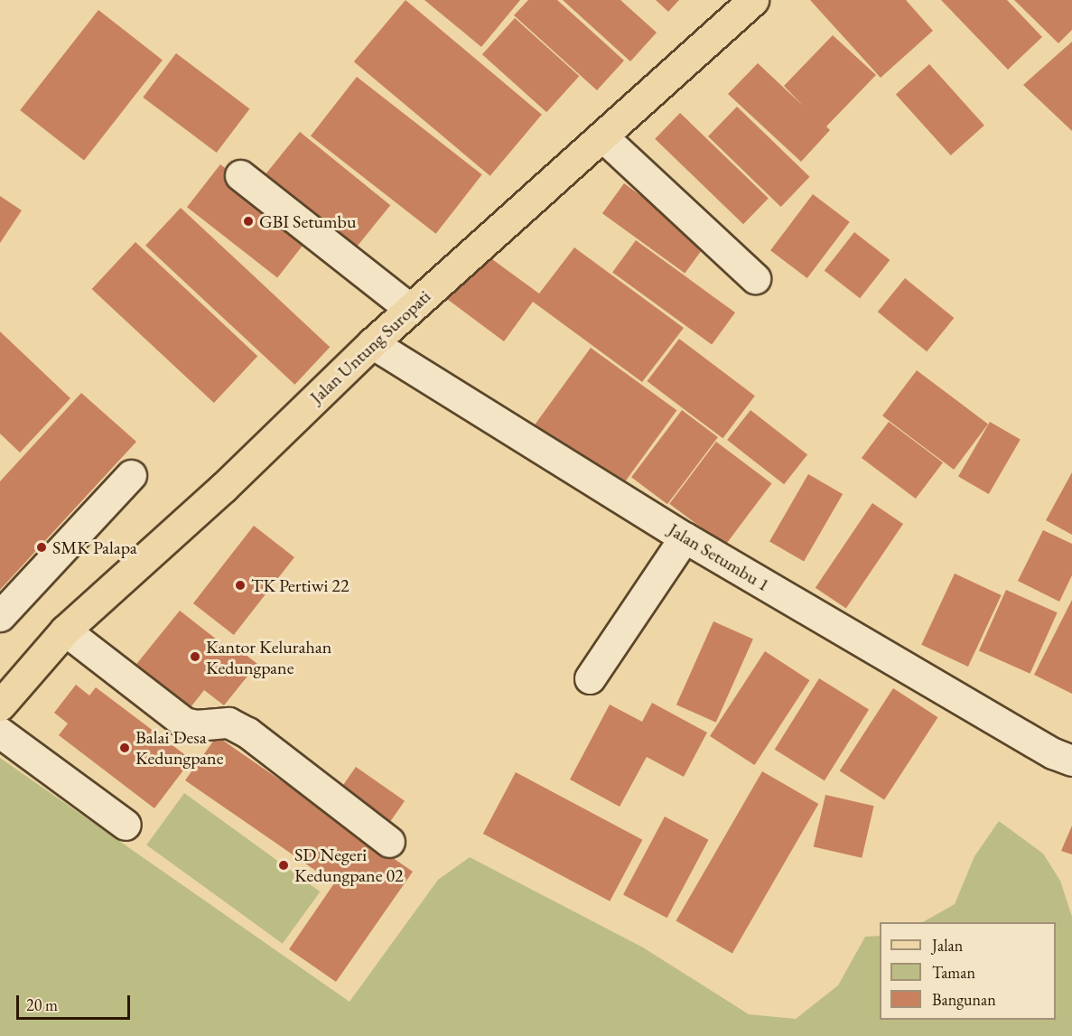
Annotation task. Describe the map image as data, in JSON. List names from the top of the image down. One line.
{"streets":{"main road":["Jalan Untung Suropati"],"street":["Jalan Setumbu 1"]},"crossings":[["Jalan Untung Suropati","Jalan Setumbu 1"]],"places":["GBI Setumbu","SMK Palapa","TK Pertiwi 22","Kantor Kelurahan Kedungpane","Balai Desa Kedungpane","SD Negeri Kedungpane 02"],"legend":["Jalan","Taman","Bangunan"],"scale_bar":"20 m"}
